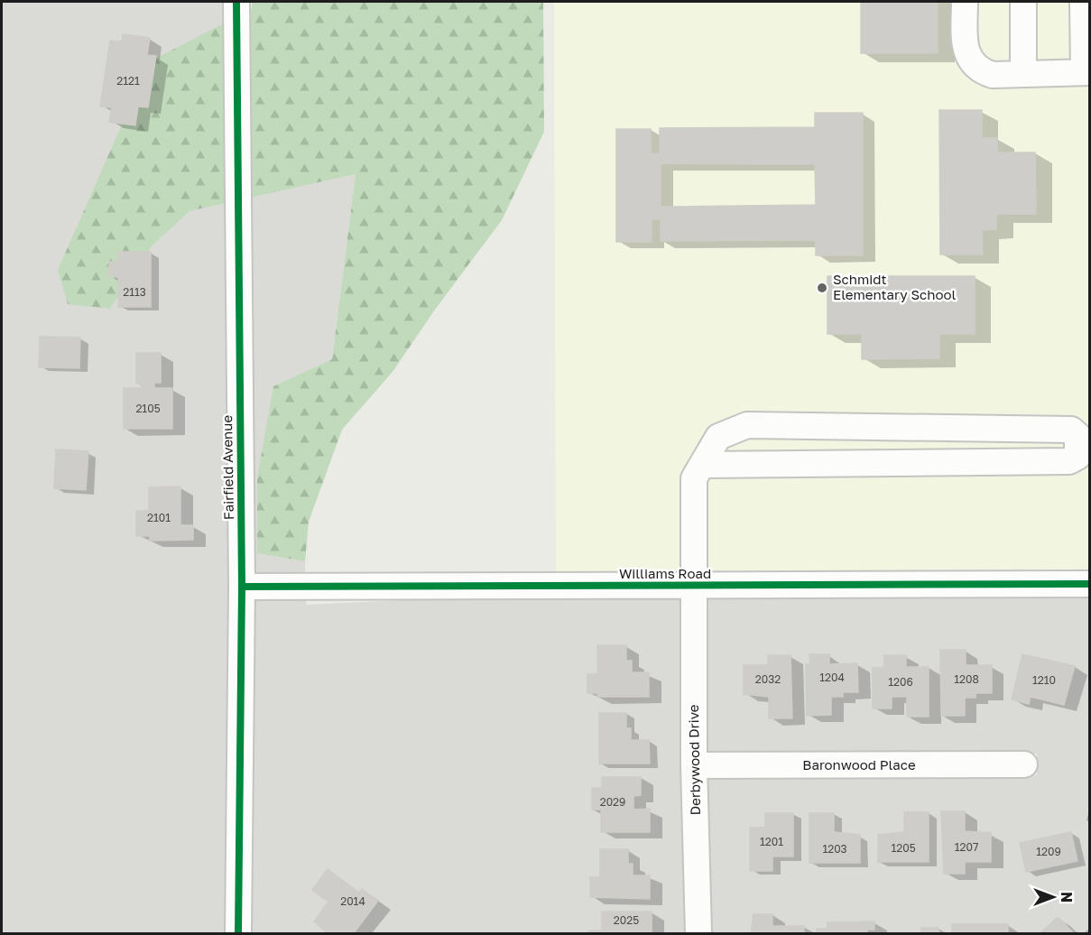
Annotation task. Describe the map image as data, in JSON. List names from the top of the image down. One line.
{"streets":{"street":["Fairfield Avenue","Williams Road","Derbywood Drive","Baronwood Place"]},"crossings":[["Fairfield Avenue","Williams Road"],["Williams Road","Derbywood Drive"],["Derbywood Drive","Baronwood Place"]],"places":["Schmidt Elementary School"],"house_numbers":["2121","2113","2105","2101","1204","2032","1208","1210","1206","2029","1201","1207","1205","1203","1209","2014","2025"],"north":"right"}
